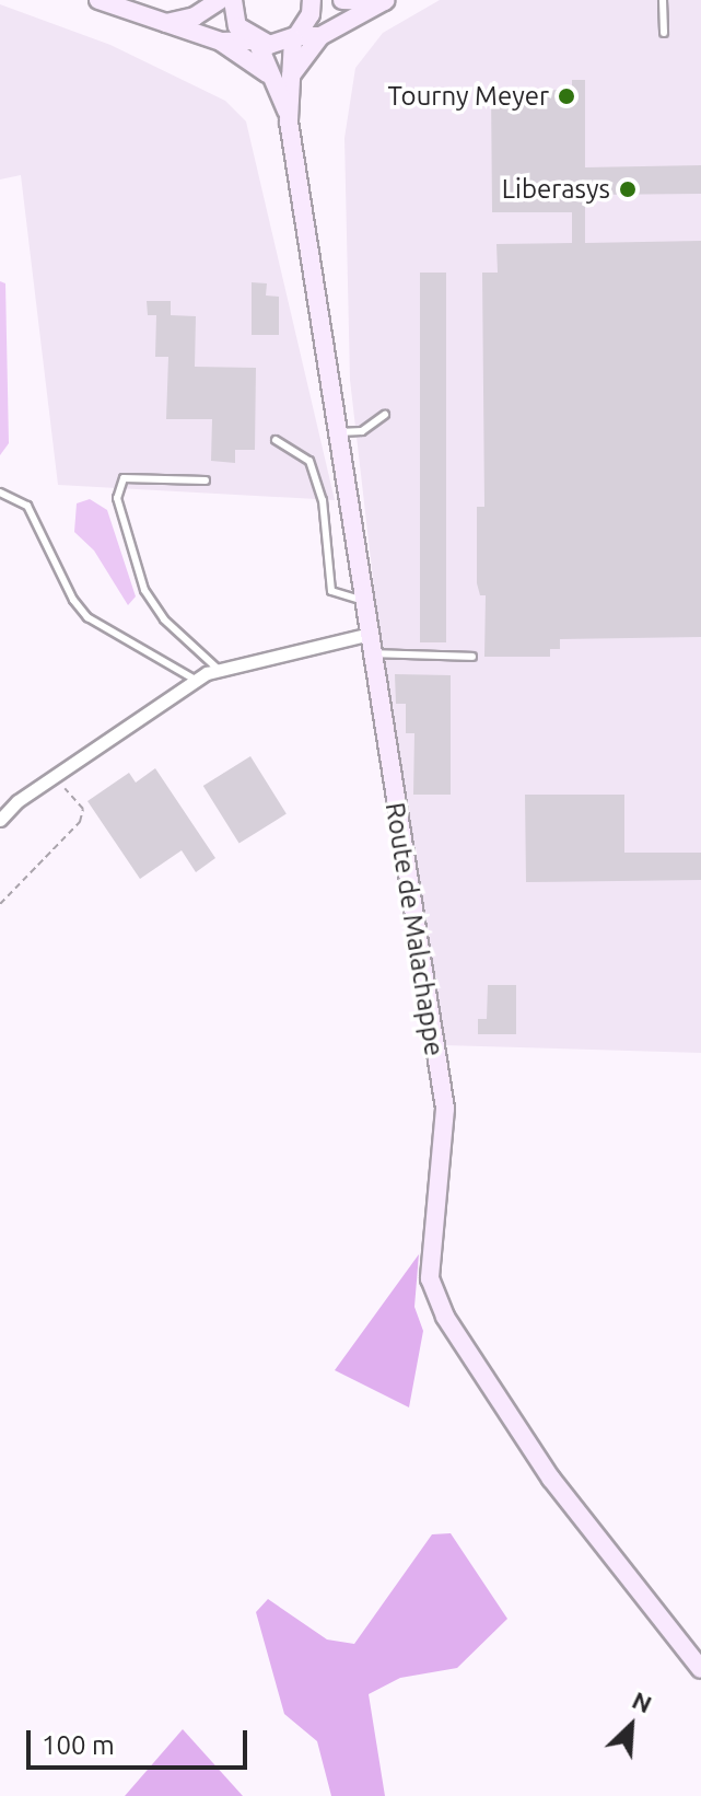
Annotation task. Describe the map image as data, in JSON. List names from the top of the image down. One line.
{"streets":{"street":["Route de Malachappe"]},"places":["Tourny Meyer","Liberasys"],"scale_bar":"100 m","north":"top right"}
